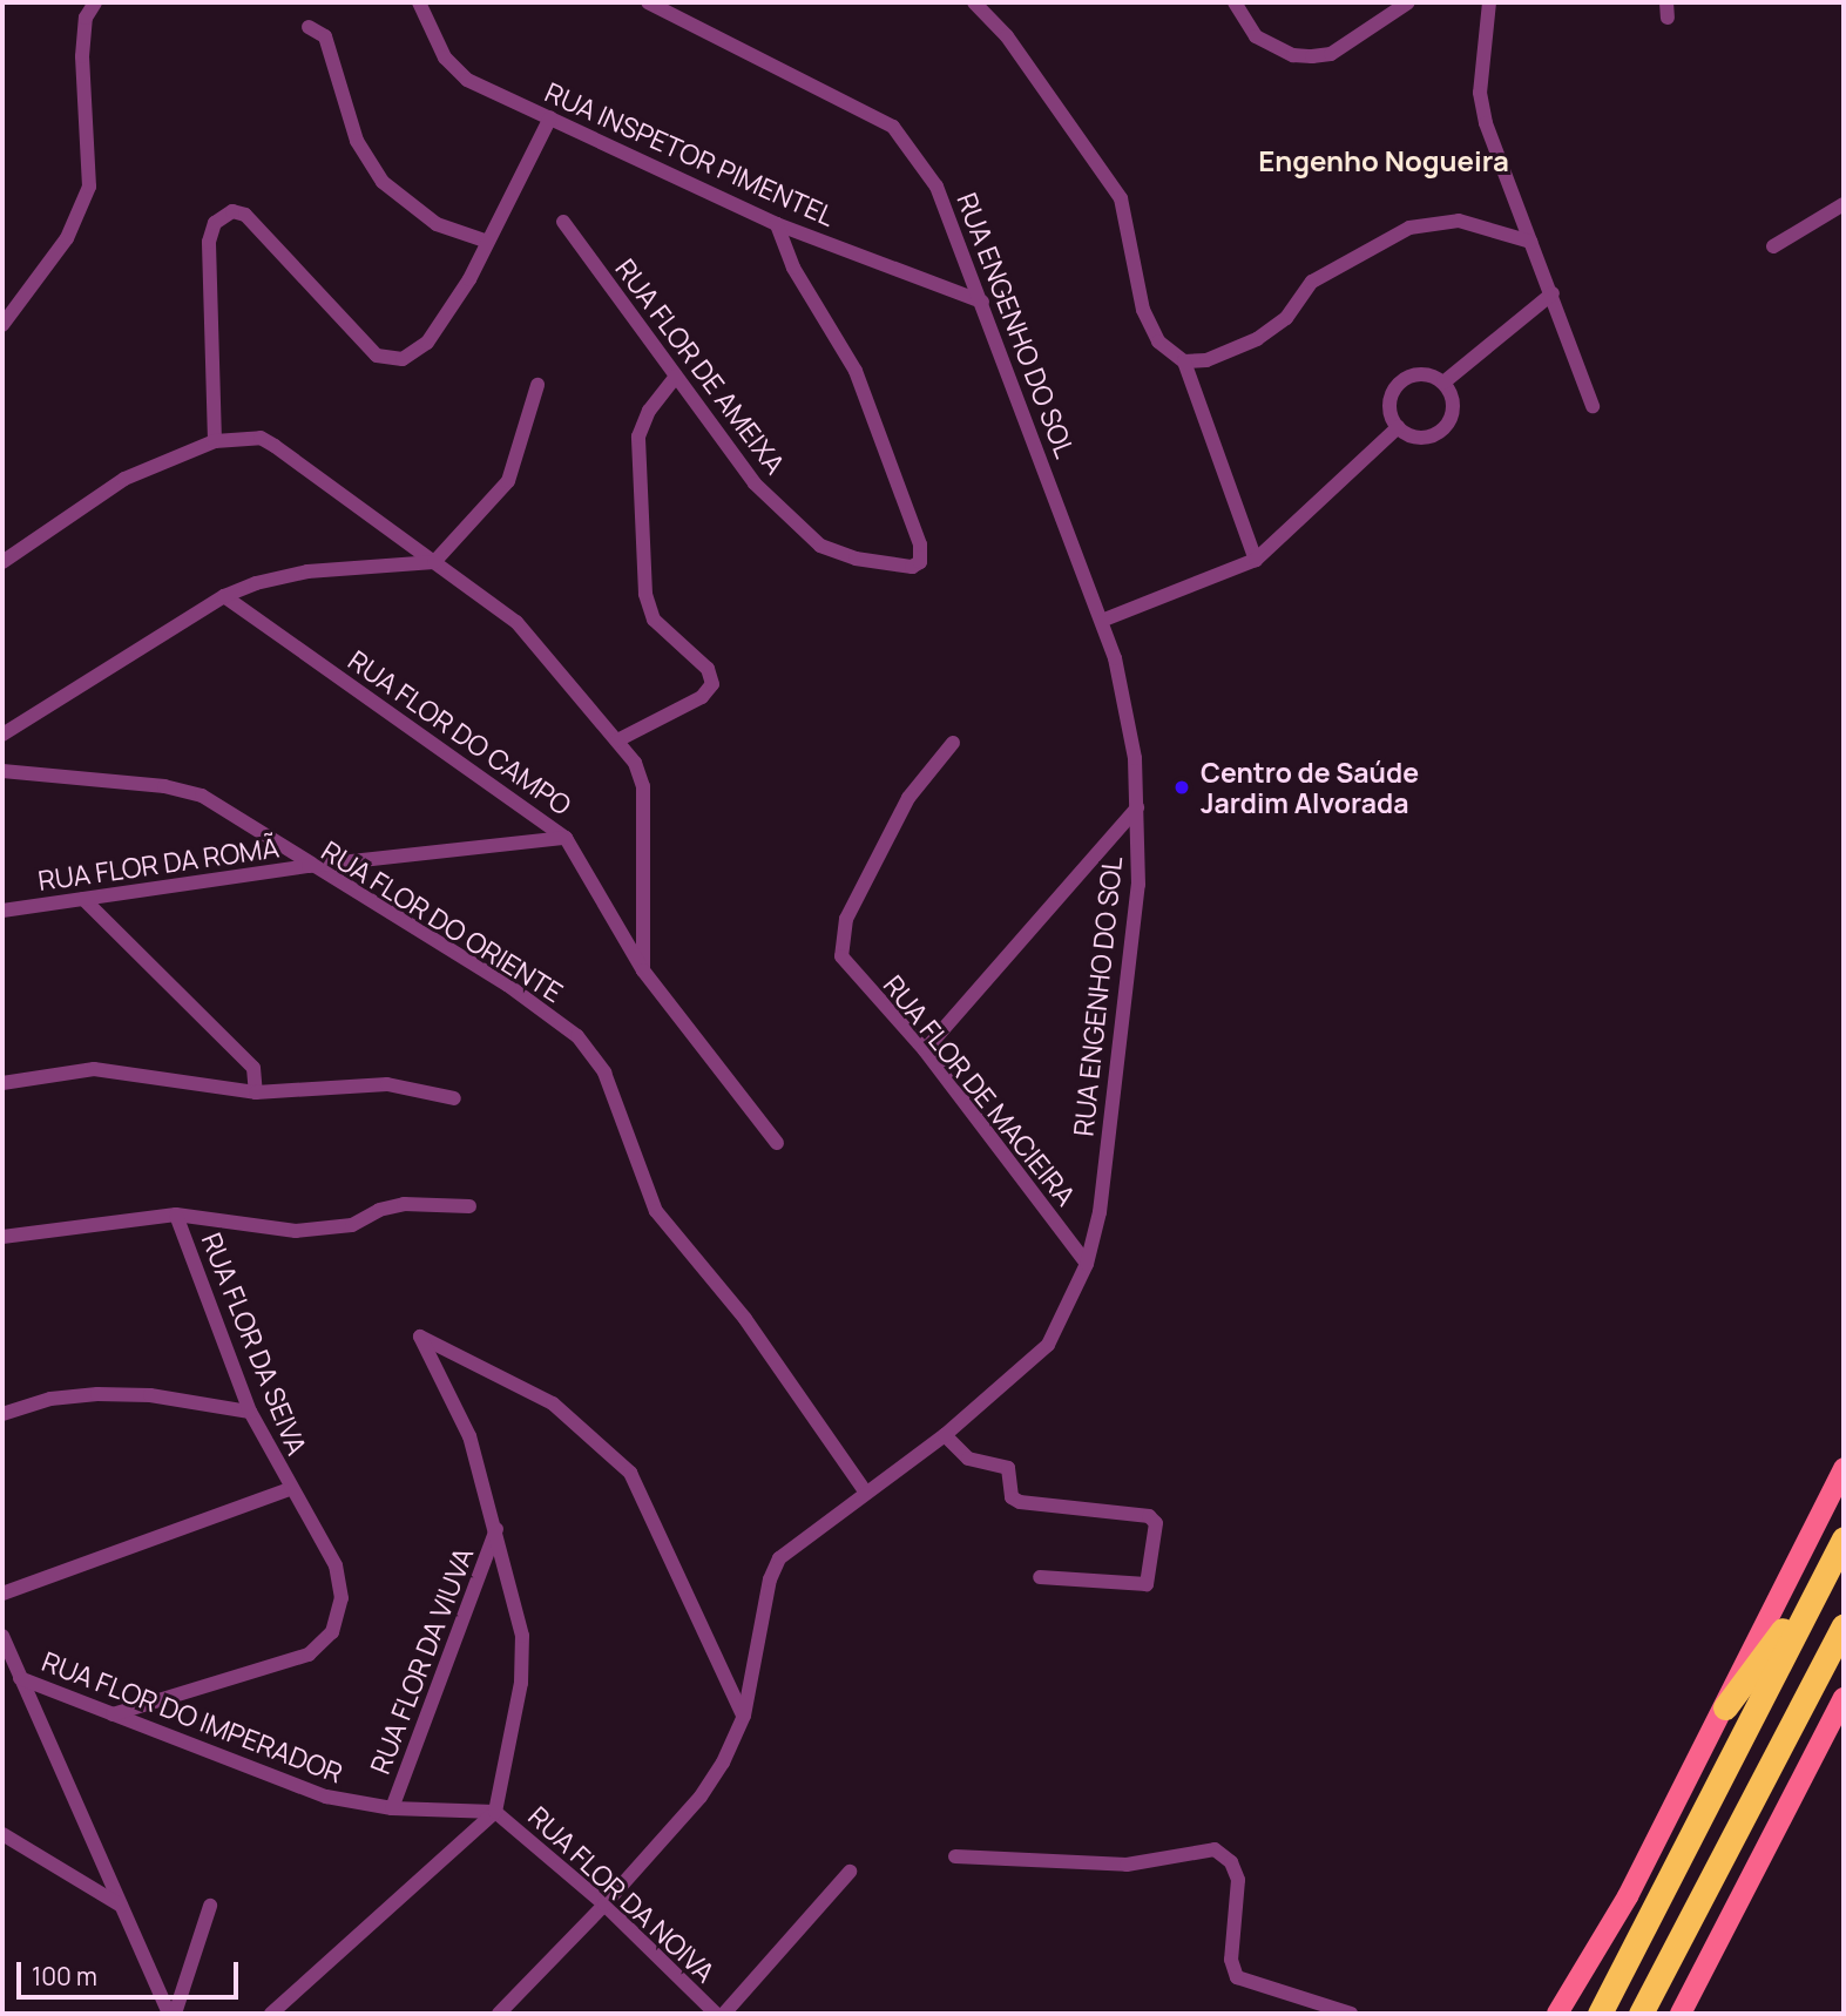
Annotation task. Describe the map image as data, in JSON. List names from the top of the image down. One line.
{"streets":{"street":["RUA INSPETOR PIMENTEL","RUA ENGENHO DO SOL","RUA FLOR DE AMEIXA","RUA FLOR DO CAMPO","RUA FLOR DA ROMÃ","RUA FLOR DO ORIENTE","RUA FLOR DE MACIEIRA","RUA FLOR DA SEIVA","RUA FLOR DA VIUVA","RUA FLOR DO IMPERADOR","RUA FLOR DA NOIVA"]},"crossings":[["RUA INSPETOR PIMENTEL","RUA ENGENHO DO SOL"],["RUA INSPETOR PIMENTEL","RUA FLOR DE AMEIXA"],["RUA ENGENHO DO SOL","RUA FLOR DO ORIENTE"],["RUA ENGENHO DO SOL","RUA FLOR DE MACIEIRA"],["RUA ENGENHO DO SOL","RUA FLOR DA NOIVA"],["RUA FLOR DO CAMPO","RUA FLOR DA ROMÃ"],["RUA FLOR DA ROMÃ","RUA FLOR DO ORIENTE"],["RUA FLOR DA SEIVA","RUA FLOR DO IMPERADOR"],["RUA FLOR DA VIUVA","RUA FLOR DO IMPERADOR"],["RUA FLOR DO IMPERADOR","RUA FLOR DA NOIVA"]],"districts":["Engenho Nogueira"],"places":["Centro de Saúde Jardim Alvorada"],"scale_bar":"100 m"}
